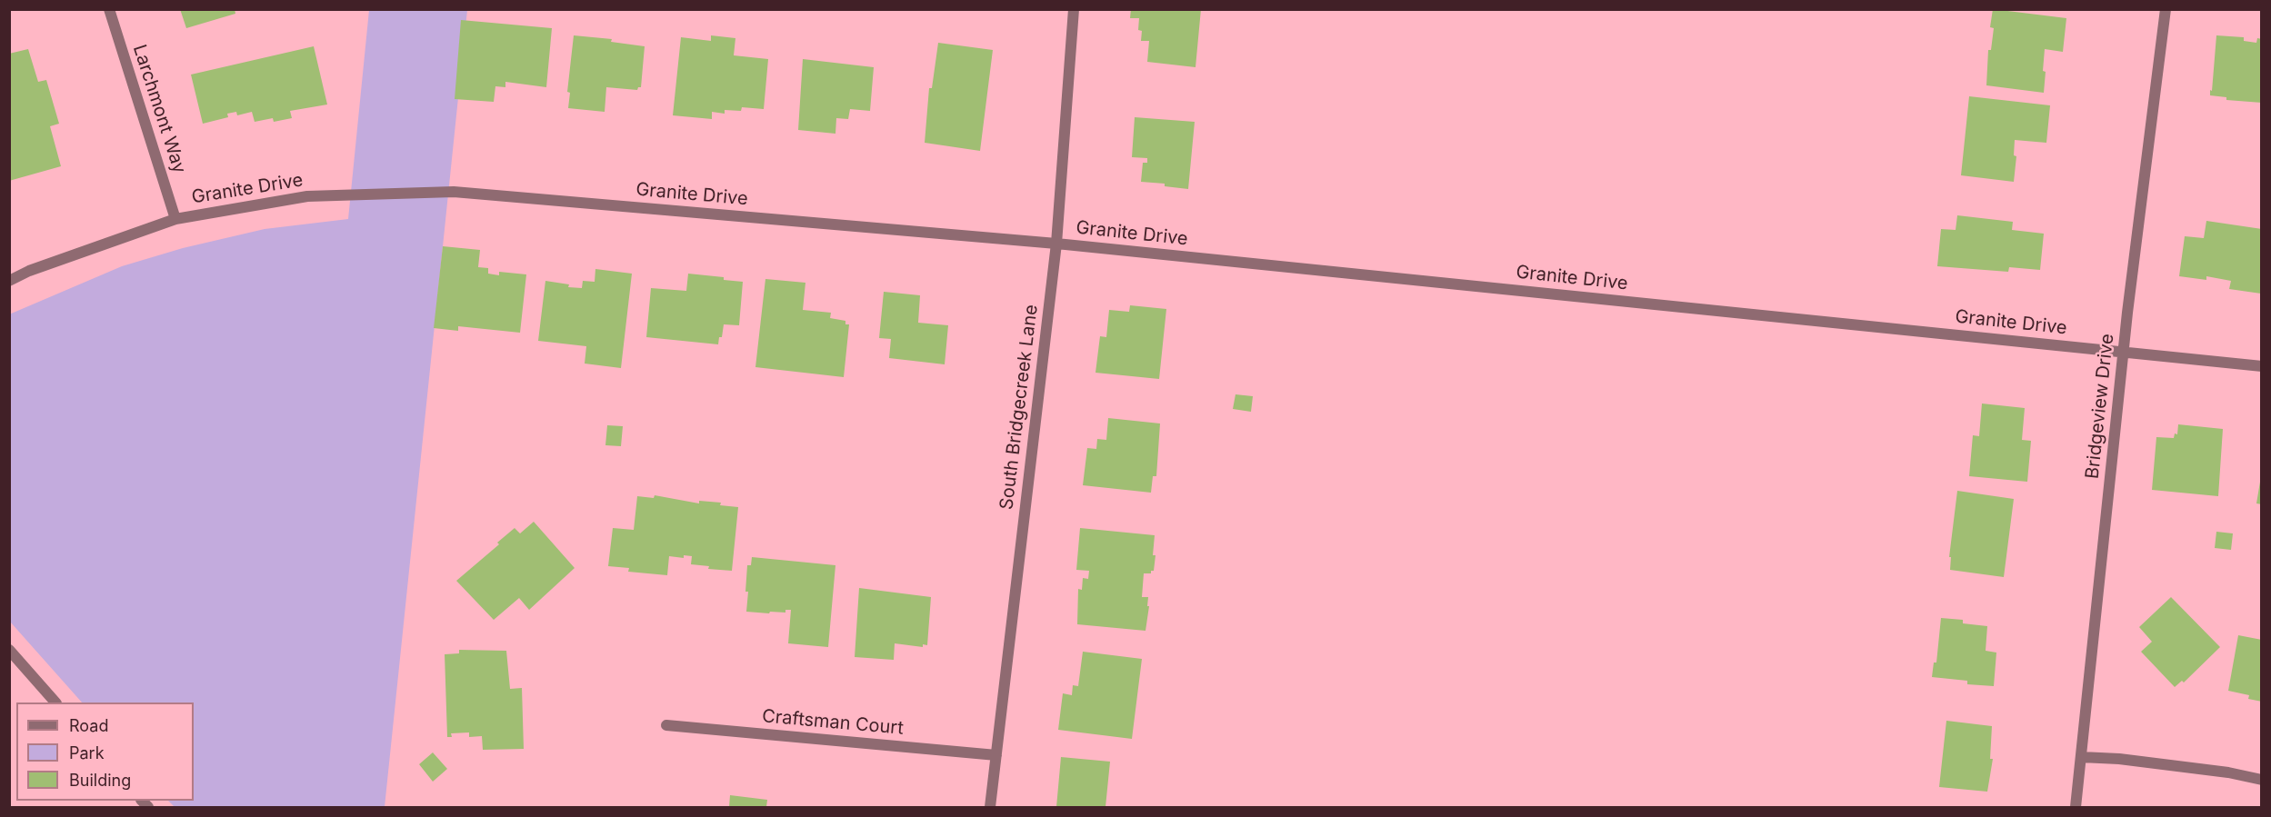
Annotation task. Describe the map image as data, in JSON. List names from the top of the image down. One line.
{"streets":{"street":["Larchmont Way","Granite Drive","Bridgeview Drive","South Bridgecreek Lane","Craftsman Court"]},"crossings":[["Larchmont Way","Granite Drive"],["Granite Drive","Bridgeview Drive"],["Granite Drive","South Bridgecreek Lane"],["South Bridgecreek Lane","Craftsman Court"]],"legend":["Road","Park","Building"]}
